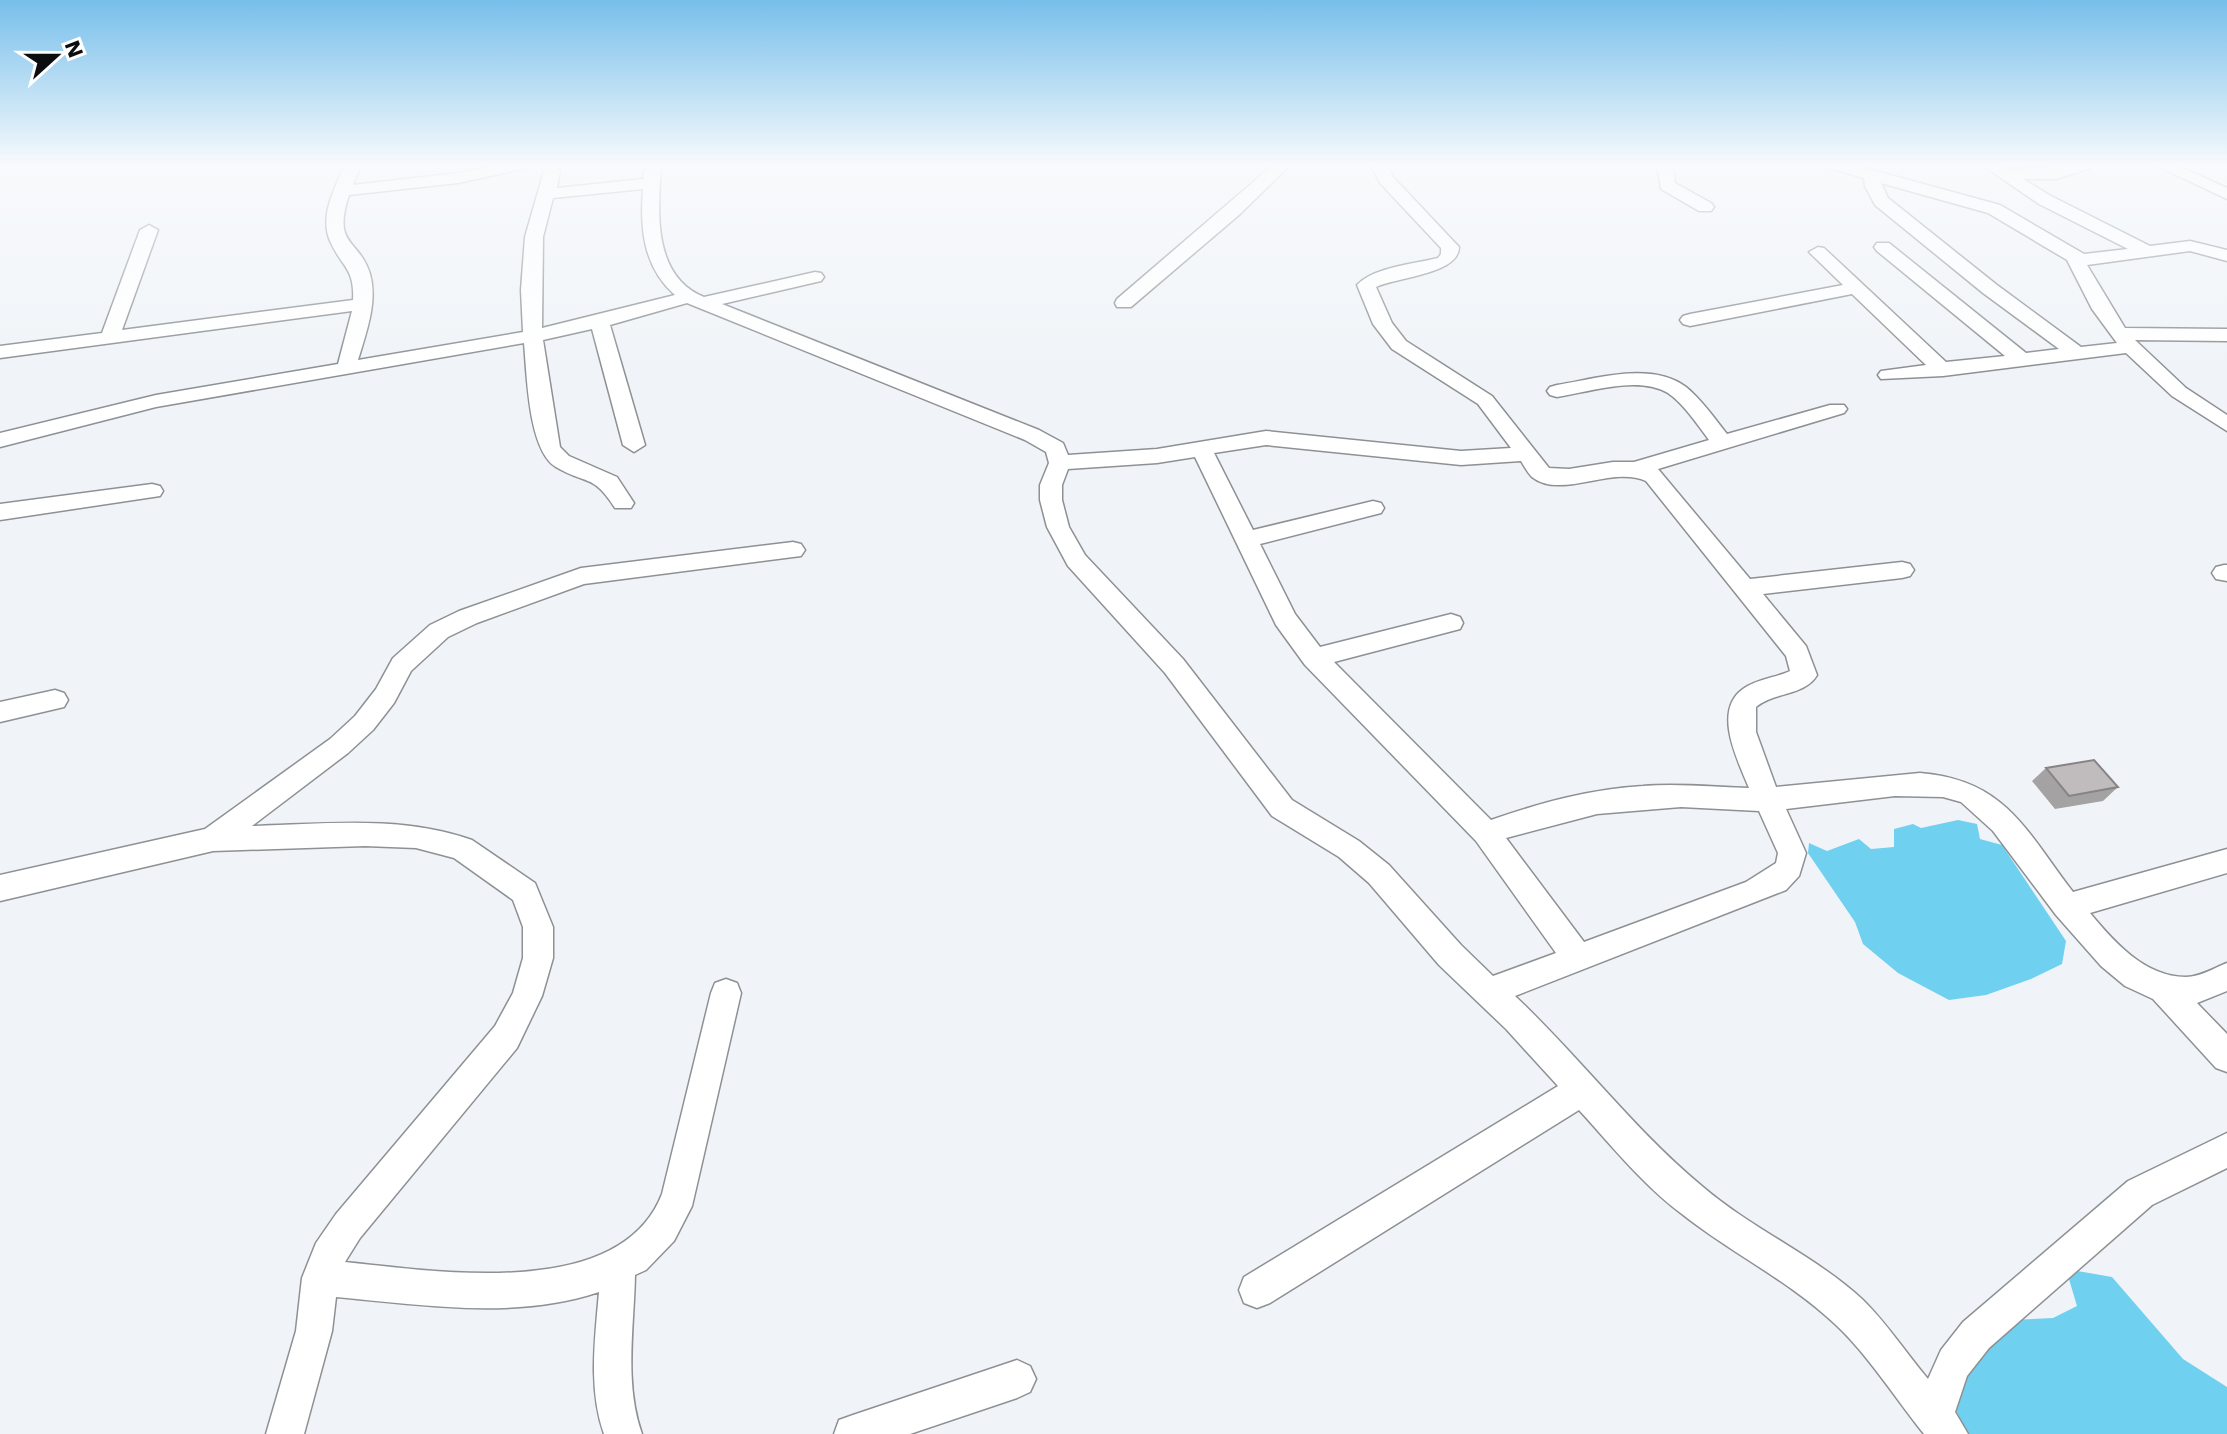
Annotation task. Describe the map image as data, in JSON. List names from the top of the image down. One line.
{"north":"right"}
